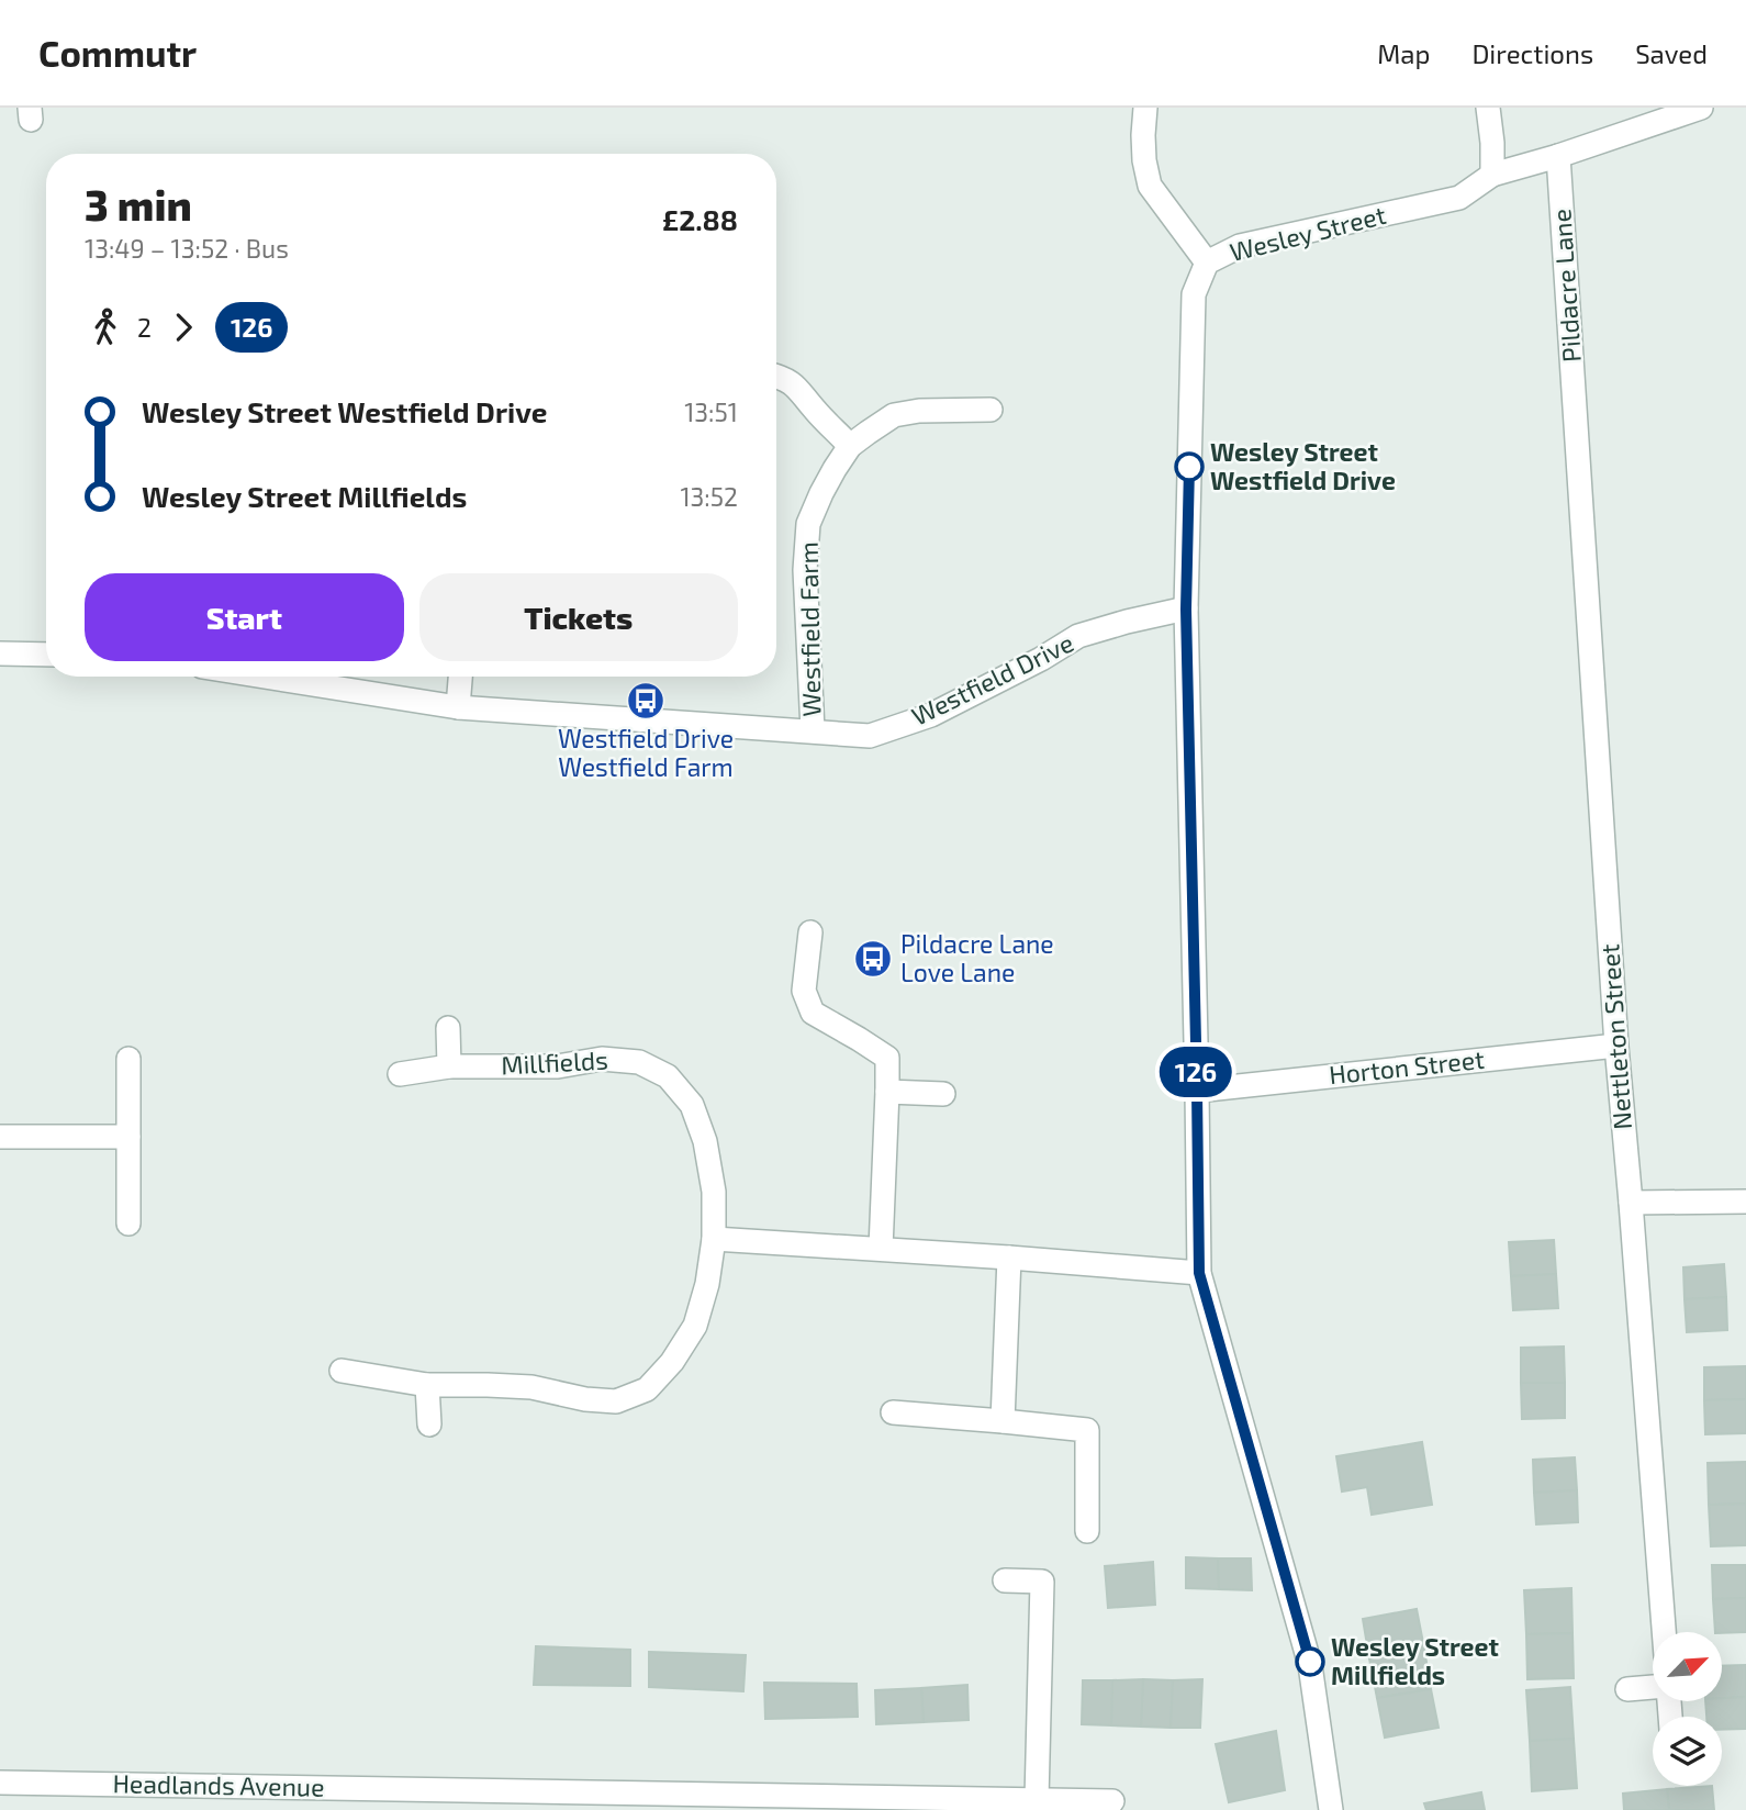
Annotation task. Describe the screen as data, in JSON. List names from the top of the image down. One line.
{"streets":{"street":["Wesley Street","Pildacre Lane","Westfield Farm","Westfield Drive","Nettleton Street","Millfields","Horton Street","Headlands Avenue"]},"crossings":[["Wesley Street","Pildacre Lane"],["Wesley Street","Westfield Drive"],["Wesley Street","Horton Street"],["Pildacre Lane","Nettleton Street"],["Westfield Farm","Westfield Drive"],["Nettleton Street","Horton Street"]],"places":{"other":["Wesley Street Westfield Drive","Wesley Street Millfields"],"bus stop":["Westfield Drive Westfield Farm","Pildacre Lane Love Lane"]},"lines":["bus line 126"],"north":"top right","page":{"header":"Commutr","nav":["Map","Directions","Saved"],"on_map":"126","heading":["3 min","13:49 – 13:52 · Bus","£2.88"],"legs":["2","126"],"list":[{"name":"Wesley Street Westfield Drive","value":"13:51"},{"name":"Wesley Street Millfields","value":"13:52"}],"buttons":["Start","Tickets"]}}
